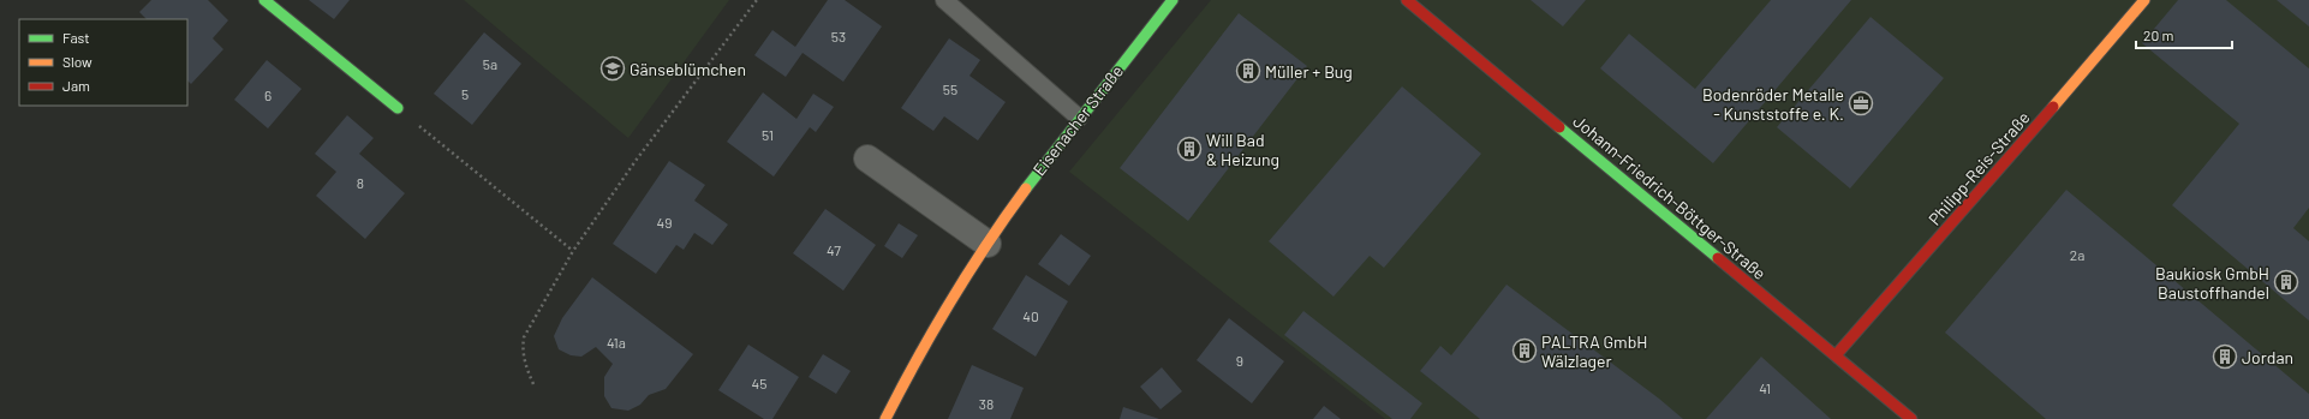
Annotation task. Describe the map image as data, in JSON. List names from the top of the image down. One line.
{"streets":{"street":["Eisenacher Straße","Philipp-Reis-Straße","Johann-Friedrich-Böttger-Straße"]},"crossings":[["Philipp-Reis-Straße","Johann-Friedrich-Böttger-Straße"]],"places":{"school or university":["Gänseblümchen"],"building":["Müller + Bug","Will Bad & Heizung","Baukiosk GmbH Baustoffhandel","PALTRA GmbH Wälzlager","Jordan"],"office":["Bodenröder Metalle - Kunststoffe e. K."]},"house_numbers":["53","5a","55","5","6","51","8","49","47","2a","40","41a","9","45","41","38"],"legend":["Fast","Slow","Jam"],"scale_bar":"20 m"}
